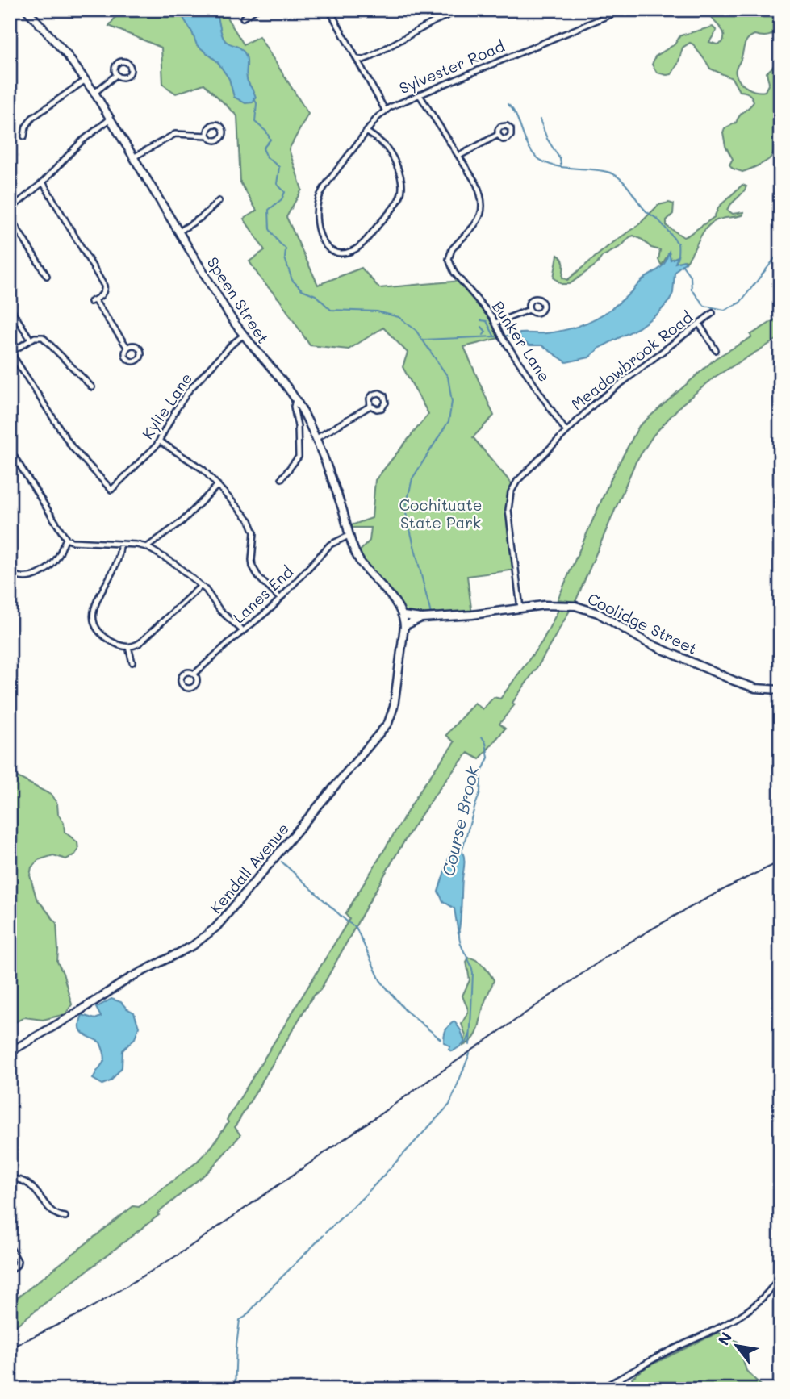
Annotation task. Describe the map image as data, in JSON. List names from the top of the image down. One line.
{"streets":{"main road":["Speen Street","Coolidge Street","Kendall Avenue"],"street":["Sylvester Road","Bunker Lane","Meadowbrook Road","Kylie Lane","Lanes End"]},"crossings":[["Sylvester Road","Bunker Lane"],["Speen Street","Kylie Lane"],["Speen Street","Lanes End"],["Speen Street","Coolidge Street"],["Speen Street","Kendall Avenue"],["Bunker Lane","Meadowbrook Road"],["Meadowbrook Road","Coolidge Street"],["Coolidge Street","Kendall Avenue"]],"water":["Course Brook"],"parks":["Cochituate State Park"],"north":"top left"}
